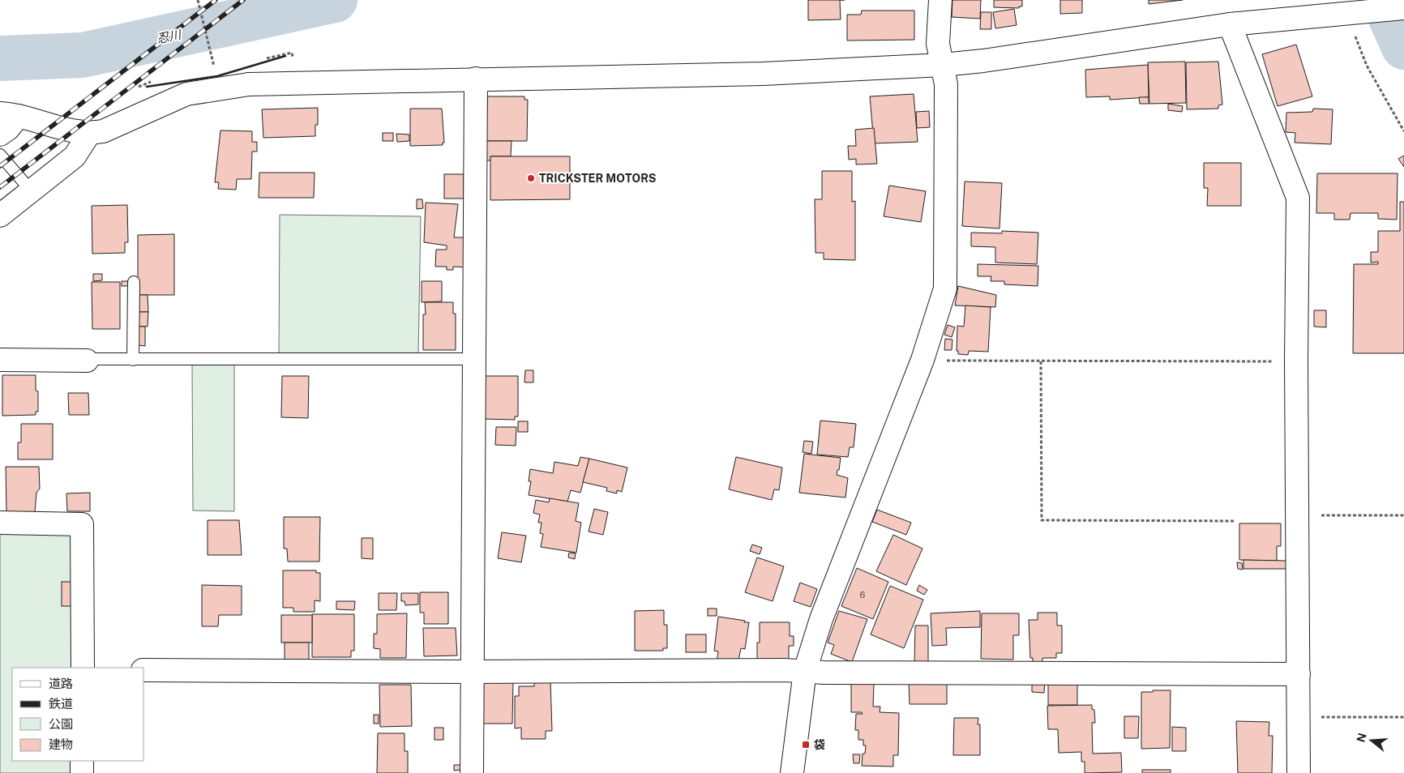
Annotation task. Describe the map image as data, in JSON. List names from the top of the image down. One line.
{"water":["忍川"],"places":{"other":["TRICKSTER MOTORS"],"transit":["袋"]},"house_numbers":["6"],"legend":["道路","鉄道","公園","建物"],"north":"left"}
